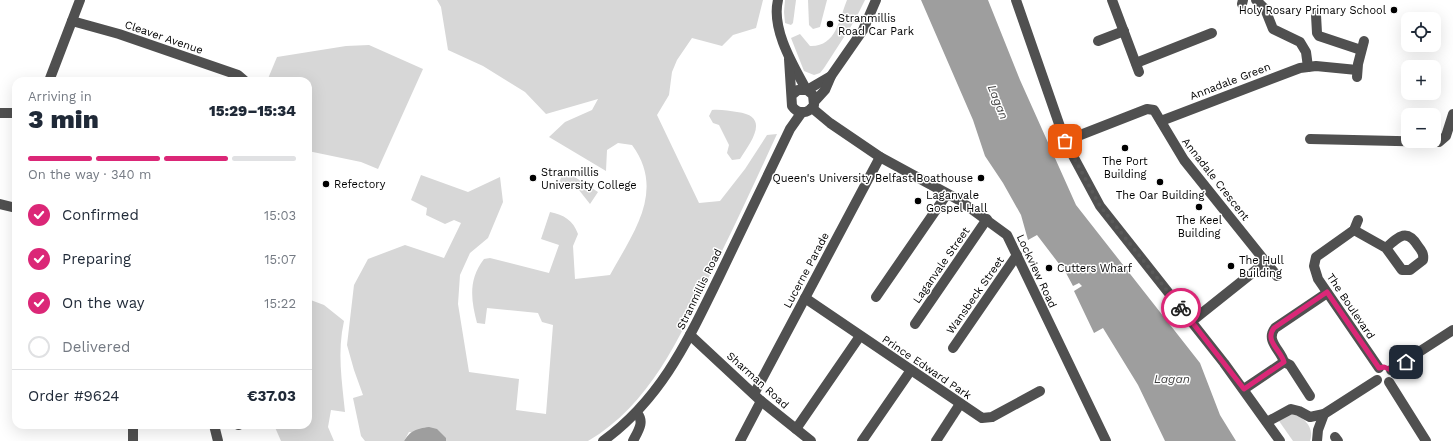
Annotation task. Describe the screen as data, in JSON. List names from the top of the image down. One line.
{"streets":{"street":["Cleaver Avenue","Annadale Green","Annadale Crescent","Laganvale Street","Lucerne Parade","Lockview Road","Stranmillis Road","Wansbeck Street","The Boulevard","Prince Edward Park","Sharman Road"]},"crossings":[["Annadale Green","Annadale Crescent"],["Laganvale Street","Lockview Road"],["Lucerne Parade","Lockview Road"],["Lucerne Parade","Prince Edward Park"],["Lucerne Parade","Sharman Road"],["Lockview Road","Stranmillis Road"],["Lockview Road","Wansbeck Street"],["Stranmillis Road","Sharman Road"]],"water":["Lagan"],"places":["Holy Rosary Primary School","Stranmillis Road Car Park","The Port Building","Stranmillis University College","Queen's University Belfast Boathouse","The Oar Building","Refectory","Laganvale Gospel Hall","The Keel Building","The Hull Building","Cutters Wharf"],"page":{"map_buttons":["+","−"],"heading":["3 min","Arriving in","15:29–15:34"],"panel":["Order #9624","€37.03"],"bar":"On the way · 340 m","list":[["Confirmed","15:03"],["Preparing","15:07"],["On the way","15:22"],"Delivered"]}}
